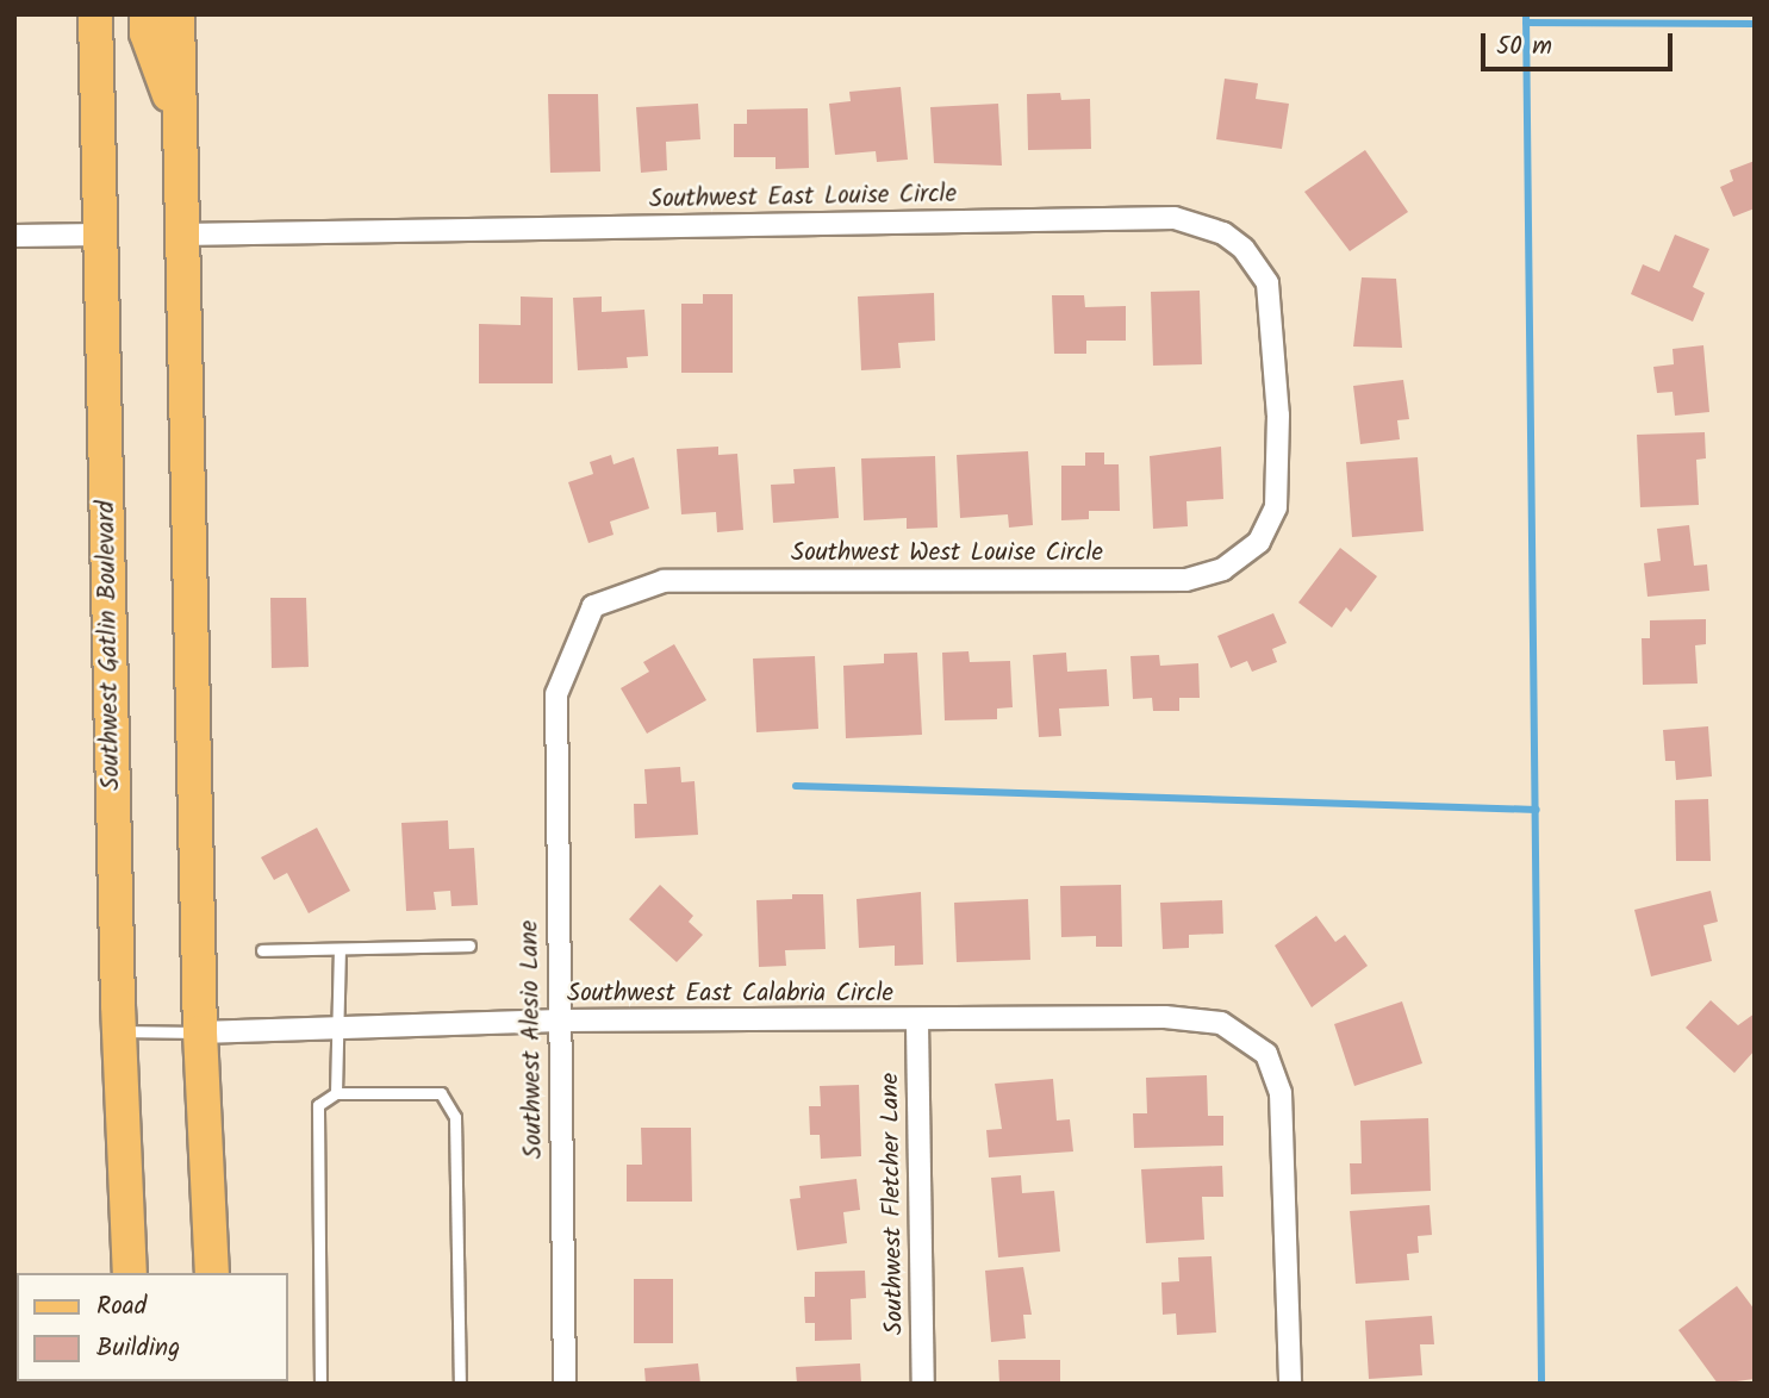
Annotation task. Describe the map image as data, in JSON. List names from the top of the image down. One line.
{"streets":{"main road":["Southwest Gatlin Boulevard"],"street":["Southwest East Louise Circle","Southwest West Louise Circle","Southwest East Calabria Circle","Southwest Alesio Lane","Southwest Fletcher Lane"]},"crossings":[["Southwest East Louise Circle","Southwest West Louise Circle"],["Southwest West Louise Circle","Southwest Alesio Lane"],["Southwest East Calabria Circle","Southwest Alesio Lane"],["Southwest East Calabria Circle","Southwest Fletcher Lane"]],"legend":["Road","Building"],"scale_bar":"50 m"}
